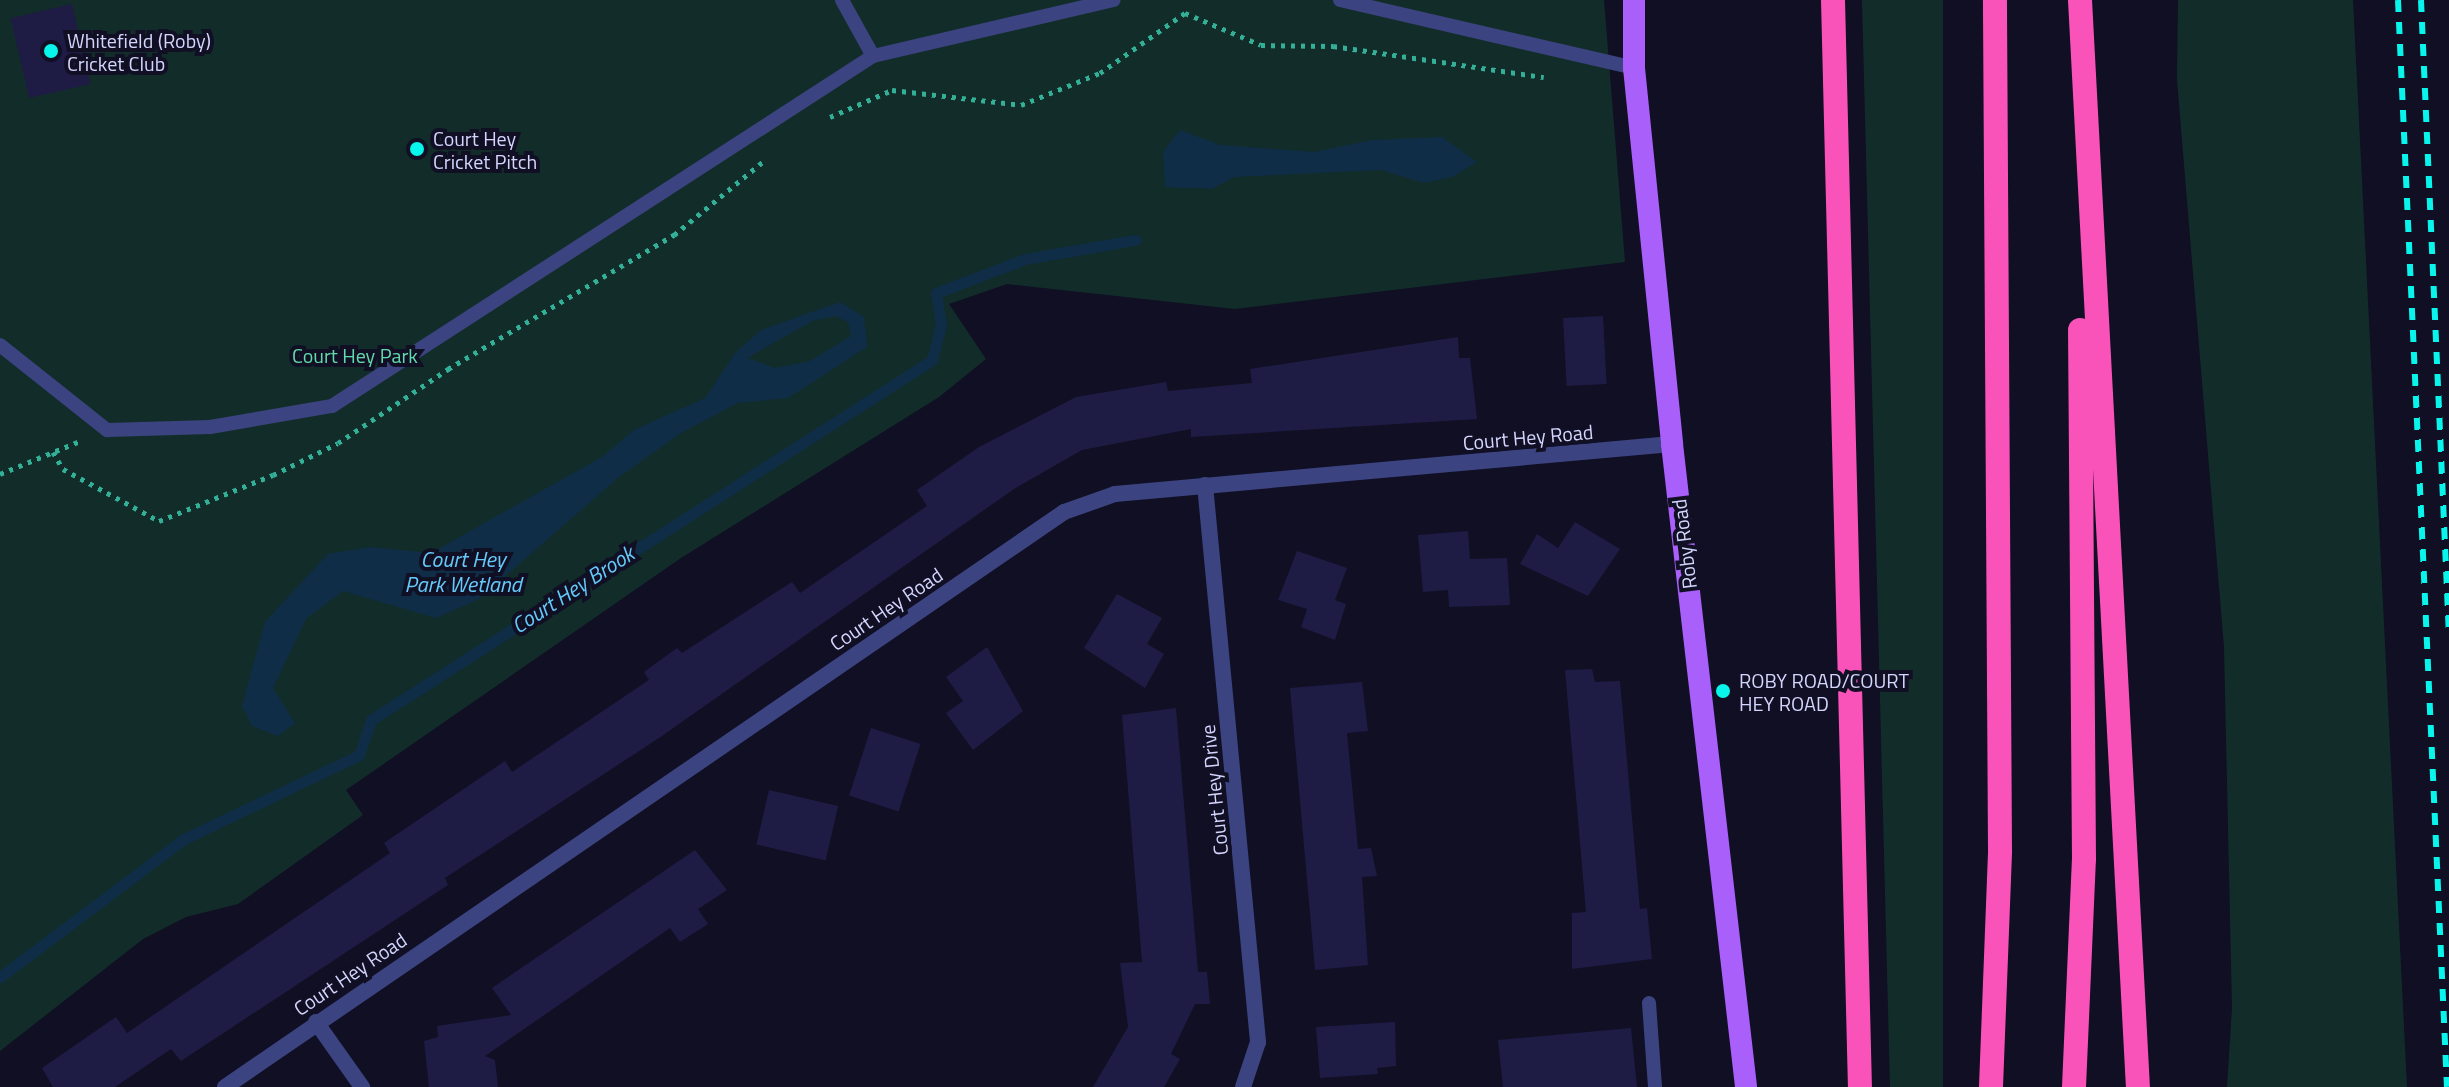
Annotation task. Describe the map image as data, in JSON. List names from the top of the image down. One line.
{"streets":{"main road":["Roby Road"],"street":["Court Hey Road","Court Hey Drive"]},"crossings":[["Court Hey Road","Roby Road"],["Court Hey Road","Court Hey Drive"]],"water":["Court Hey Park Wetland","Court Hey Brook"],"parks":["Court Hey Park"],"places":["Whitefield (Roby) Cricket Club","Court Hey Cricket Pitch","ROBY ROAD/COURT HEY ROAD"]}
